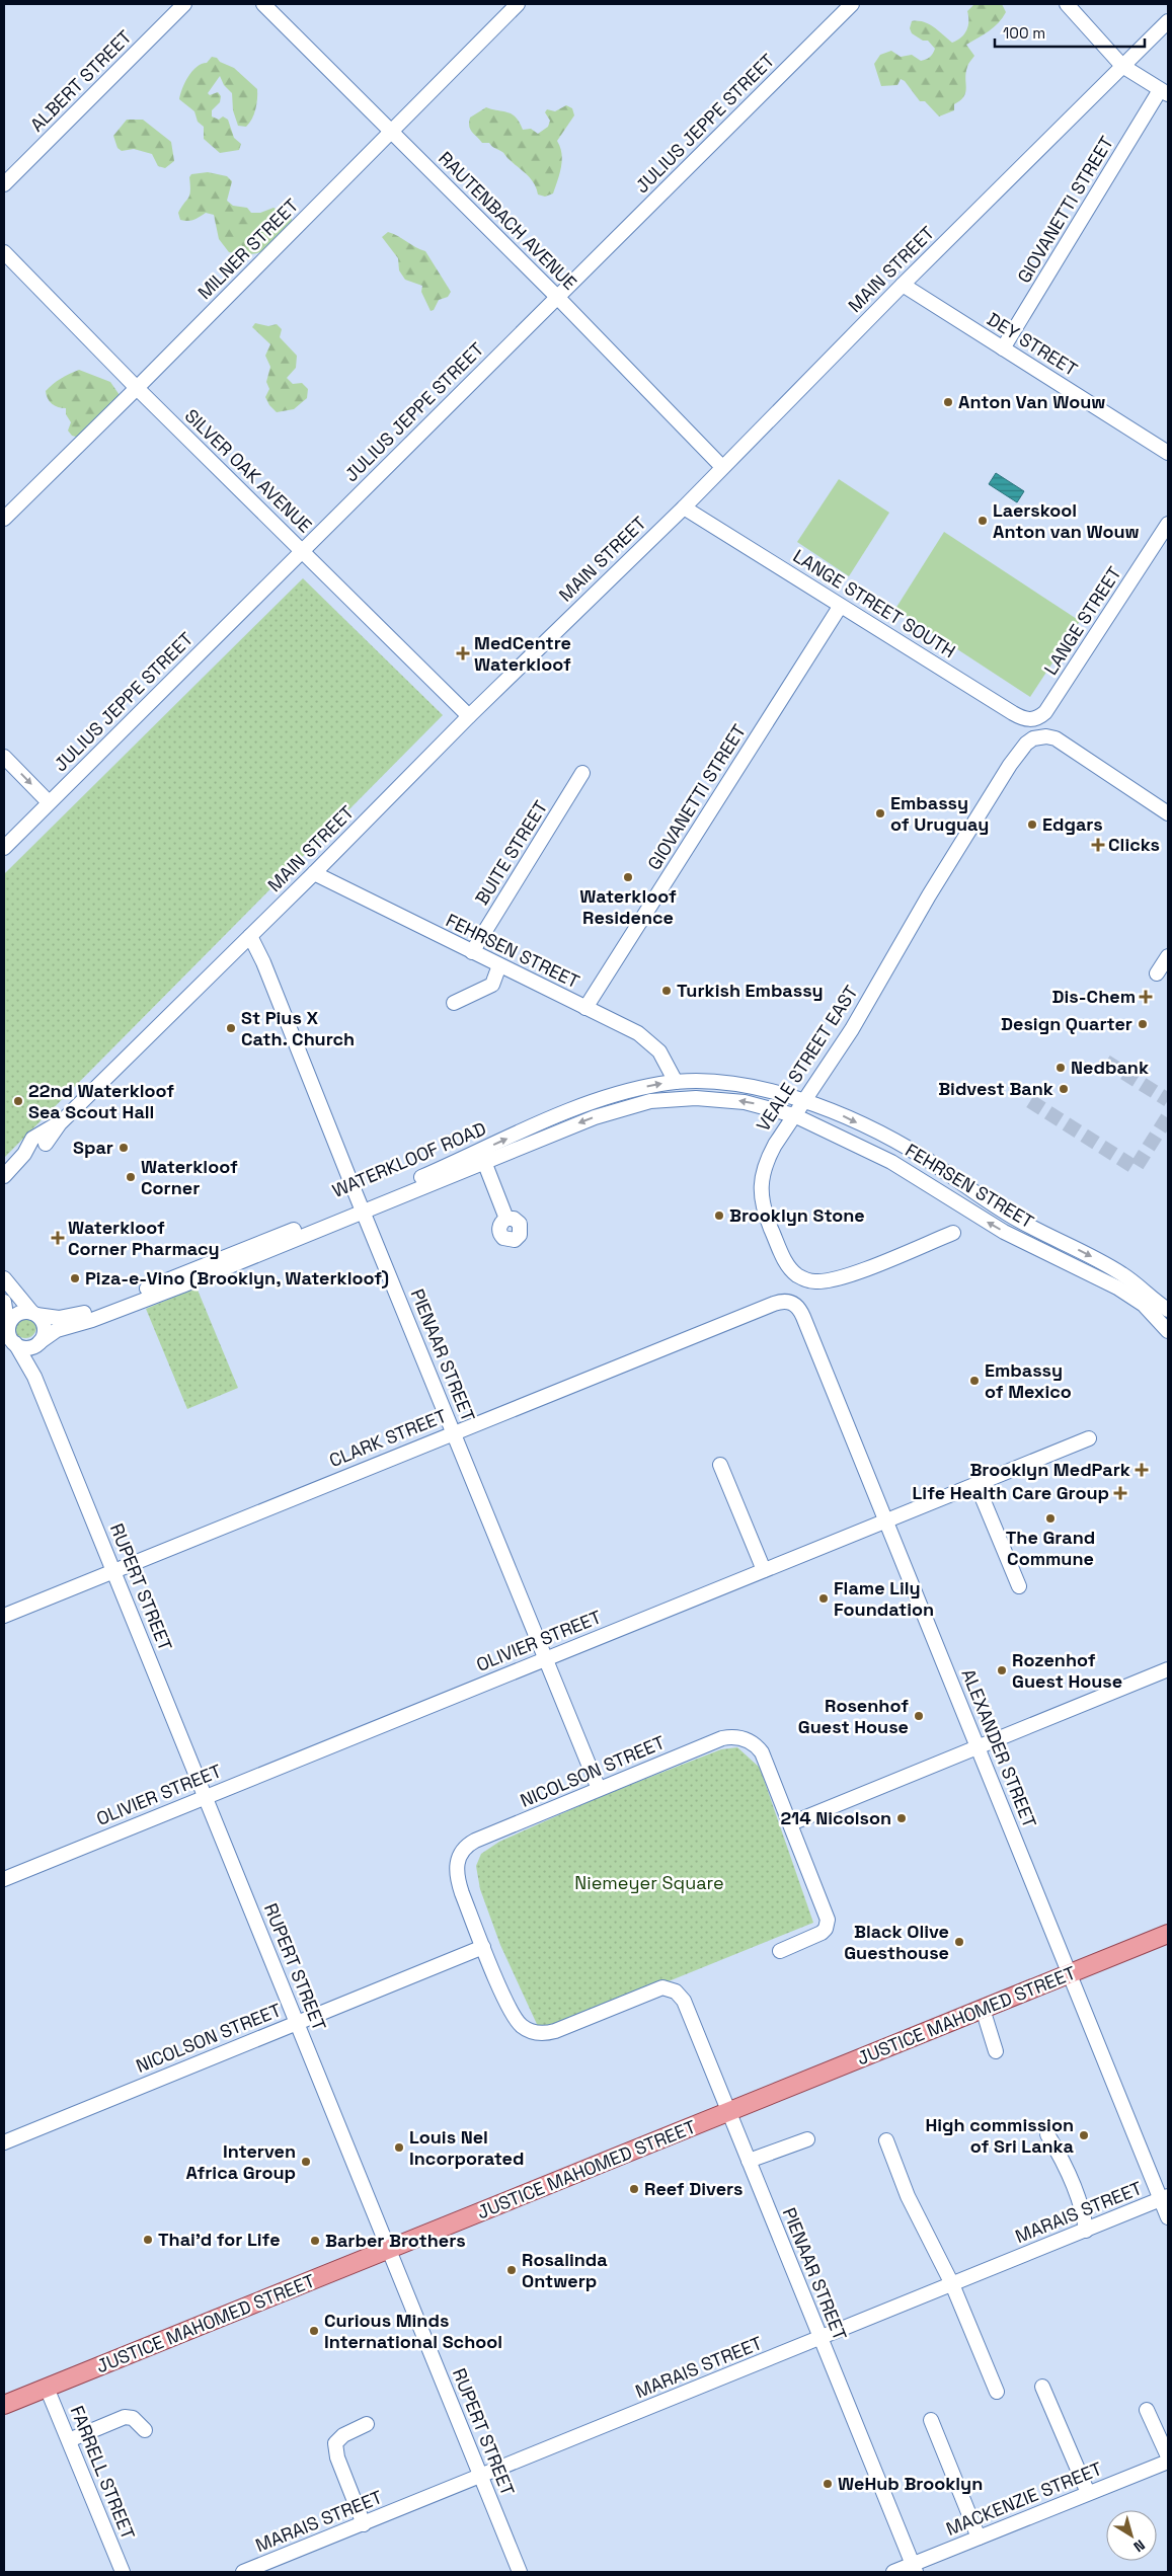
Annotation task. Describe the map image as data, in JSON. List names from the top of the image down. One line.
{"streets":{"main road":["JUSTICE MAHOMED STREET"],"street":["ALBERT STREET","JULIUS JEPPE STREET","GIOVANETTI STREET","RAUTENBACH AVENUE","MILNER STREET","MAIN STREET","DEY STREET","SILVER OAK AVENUE","LANGE STREET SOUTH","LANGE STREET","BUITE STREET","FEHRSEN STREET","VEALE STREET EAST","WATERKLOOF ROAD","PIENAAR STREET","CLARK STREET","RUPERT STREET","OLIVIER STREET","ALEXANDER STREET","NICOLSON STREET","MARAIS STREET","FARRELL STREET","MACKENZIE STREET"]},"crossings":[["JULIUS JEPPE STREET","RAUTENBACH AVENUE"],["JULIUS JEPPE STREET","SILVER OAK AVENUE"],["GIOVANETTI STREET","DEY STREET"],["GIOVANETTI STREET","LANGE STREET SOUTH"],["GIOVANETTI STREET","FEHRSEN STREET"],["RAUTENBACH AVENUE","MILNER STREET"],["RAUTENBACH AVENUE","MAIN STREET"],["MILNER STREET","SILVER OAK AVENUE"],["MAIN STREET","DEY STREET"],["MAIN STREET","SILVER OAK AVENUE"],["MAIN STREET","LANGE STREET SOUTH"],["MAIN STREET","FEHRSEN STREET"],["MAIN STREET","PIENAAR STREET"],["LANGE STREET SOUTH","LANGE STREET"],["BUITE STREET","FEHRSEN STREET"],["FEHRSEN STREET","VEALE STREET EAST"],["FEHRSEN STREET","WATERKLOOF ROAD"],["VEALE STREET EAST","WATERKLOOF ROAD"],["WATERKLOOF ROAD","PIENAAR STREET"],["WATERKLOOF ROAD","RUPERT STREET"],["PIENAAR STREET","CLARK STREET"],["PIENAAR STREET","OLIVIER STREET"],["PIENAAR STREET","NICOLSON STREET"],["PIENAAR STREET","JUSTICE MAHOMED STREET"],["PIENAAR STREET","MARAIS STREET"],["PIENAAR STREET","MACKENZIE STREET"],["CLARK STREET","RUPERT STREET"],["CLARK STREET","ALEXANDER STREET"],["RUPERT STREET","OLIVIER STREET"],["RUPERT STREET","NICOLSON STREET"],["RUPERT STREET","JUSTICE MAHOMED STREET"],["RUPERT STREET","MARAIS STREET"],["OLIVIER STREET","ALEXANDER STREET"],["ALEXANDER STREET","JUSTICE MAHOMED STREET"],["ALEXANDER STREET","MARAIS STREET"],["JUSTICE MAHOMED STREET","FARRELL STREET"]],"parks":["Niemeyer Square"],"places":{"other":["Anton Van Wouw","Laerskool Anton van Wouw","Embassy of Uruguay","Edgars","Waterkloof Residence","Turkish Embassy","Design Quarter","St Pius X Cath. Church","Nedbank","Bidvest Bank","22nd Waterkloof Sea Scout Hall","Spar","Waterkloof Corner","Brooklyn Stone","Piza-e-Vino (Brooklyn, Waterkloof)","Embassy of Mexico","The Grand Commune","Flame Lily Foundation","Rozenhof Guest House","Rosenhof Guest House","214 Nicolson","Black Olive Guesthouse","High commission of Sri Lanka","Louis Nel Incorporated","Interven Africa Group","Reef Divers","Thai'd for Life","Barber Brothers","Rosalinda Ontwerp","Curious Minds International School","WeHub Brooklyn"],"health":["MedCentre Waterkloof","Clicks","Dis-Chem","Waterkloof Corner Pharmacy","Brooklyn MedPark","Life Health Care Group"]},"scale_bar":"100 m","north":"bottom right"}
